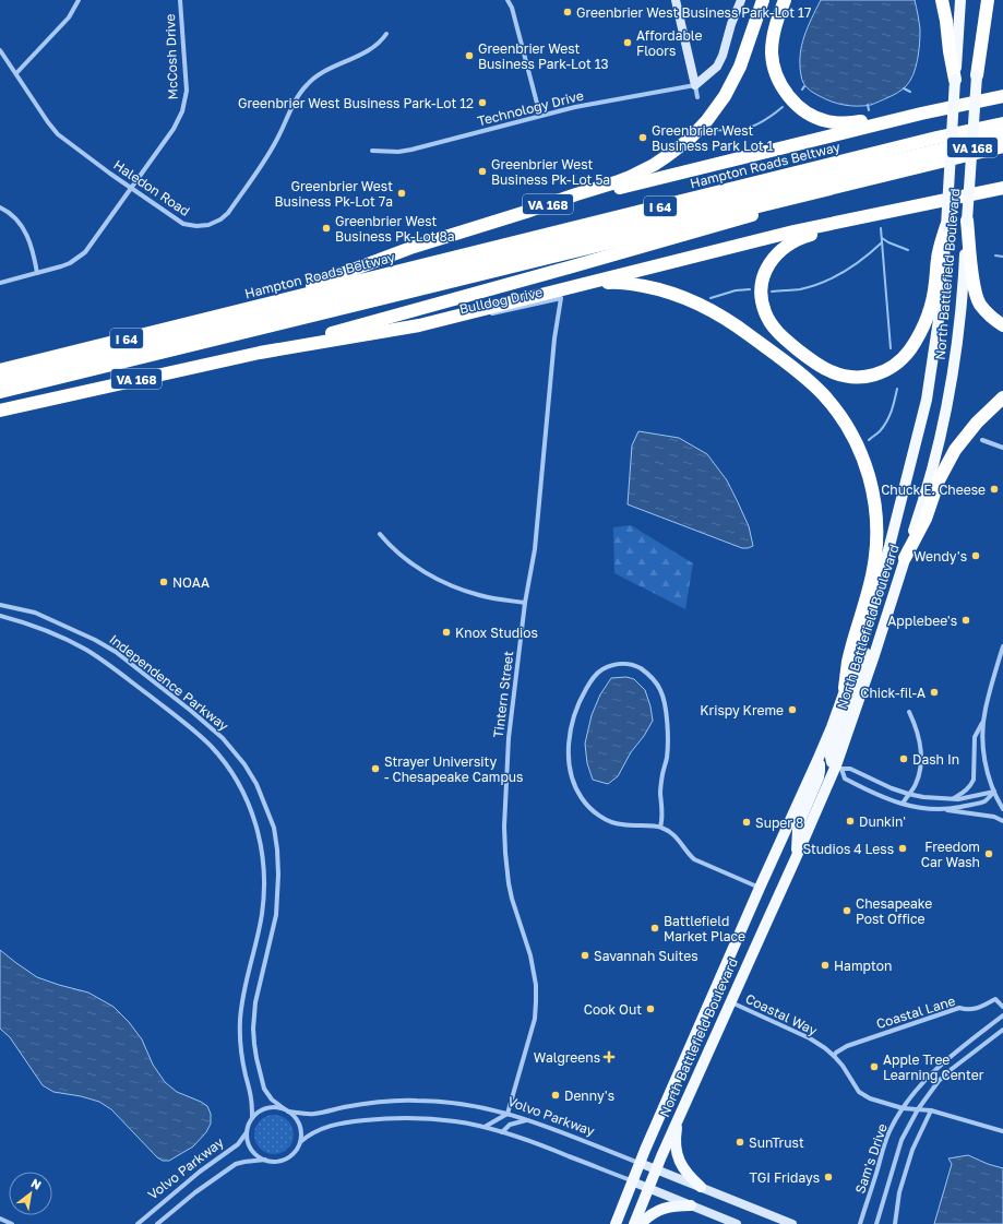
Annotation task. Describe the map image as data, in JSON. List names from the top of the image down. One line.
{"streets":{"highway":["VA 168","Hampton Roads Beltway","I 64"],"main road":["North Battlefield Boulevard","Volvo Parkway"],"street":["McCosh Drive","Technology Drive","Haledon Road","Bulldog Drive","Independence Parkway","Tintern Street","Coastal Lane","Coastal Way","Sam's Drive"]},"crossings":[["McCosh Drive","Haledon Road"],["VA 168","Hampton Roads Beltway"],["VA 168","Bulldog Drive"],["VA 168","Tintern Street"],["North Battlefield Boulevard","Coastal Way"],["North Battlefield Boulevard","Volvo Parkway"],["Bulldog Drive","Tintern Street"],["Independence Parkway","Volvo Parkway"],["Tintern Street","Volvo Parkway"],["Coastal Lane","Coastal Way"],["Coastal Way","Sam's Drive"]],"places":{"other":["Greenbrier West Business Park-Lot 17","Affordable Floors","Greenbrier West Business Park-Lot 13","Greenbrier West Business Park-Lot 12","Greenbrier West Business Park Lot 1","Greenbrier West Business Pk-Lot 5a","Greenbrier West Business Pk-Lot 7a","Greenbrier West Business Pk-Lot 8a","Chuck E. Cheese","Wendy's","NOAA","Applebee's","Knox Studios","Chick-fil-A","Krispy Kreme","Dash In","Strayer University - Chesapeake Campus","Dunkin'","Super 8","Studios 4 Less","Freedom Car Wash","Chesapeake Post Office","Battlefield Market Place","Savannah Suites","Hampton","Cook Out","Apple Tree Learning Center","Denny's","SunTrust","TGI Fridays"],"health":["Walgreens"]},"north":"top right"}
